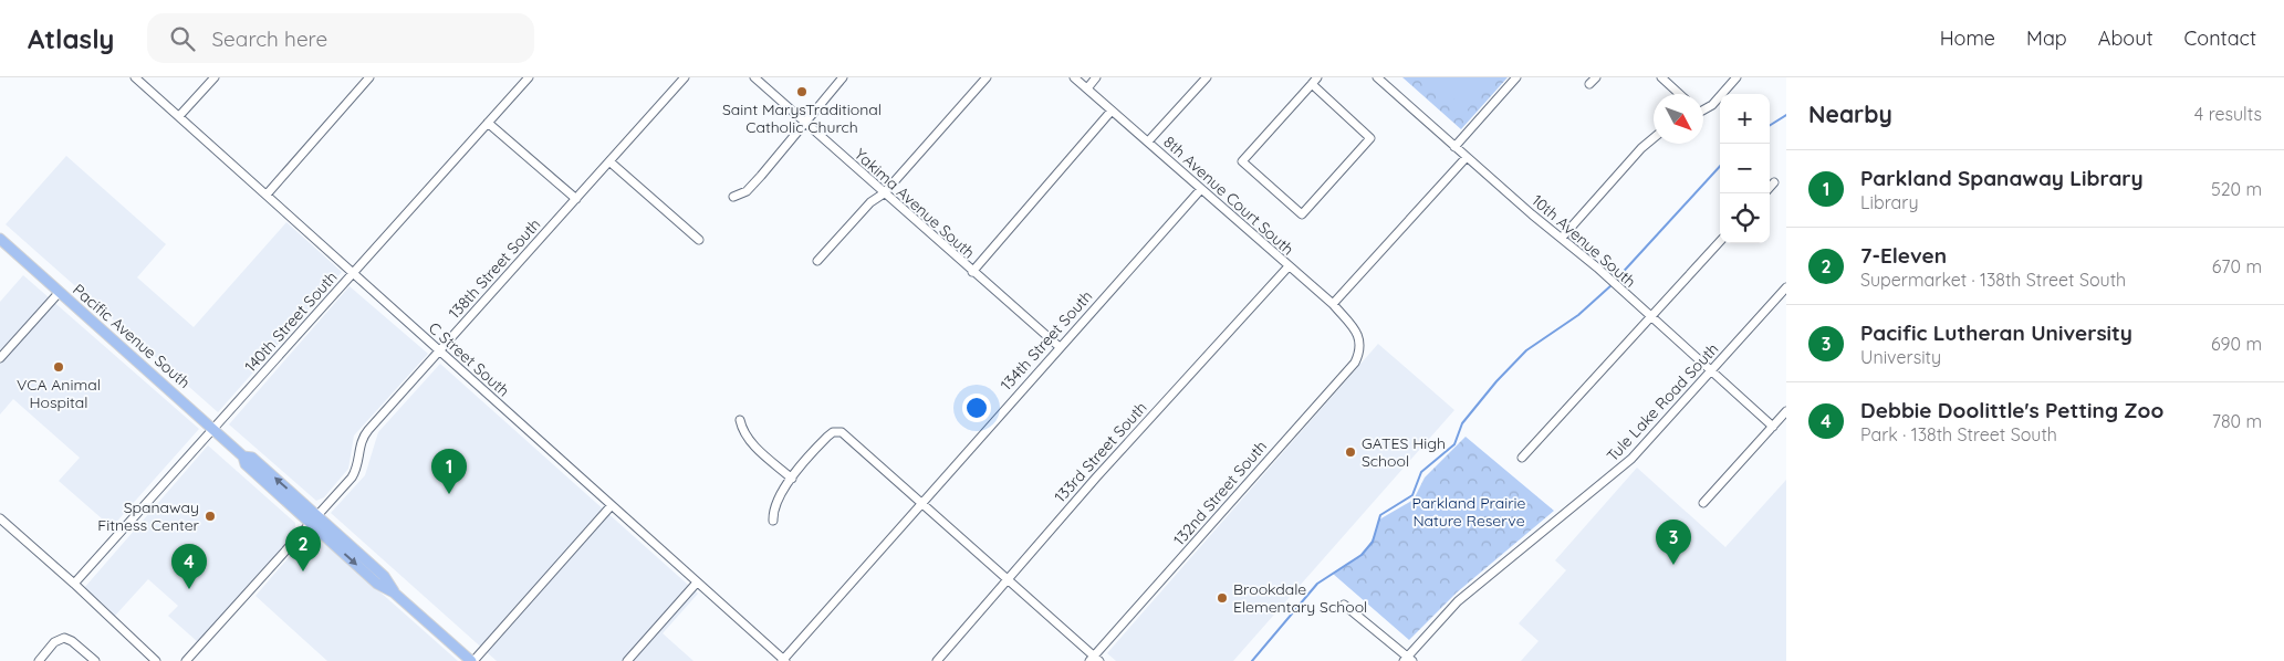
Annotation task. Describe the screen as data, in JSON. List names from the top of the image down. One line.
{"streets":{"main road":["Pacific Avenue South"],"street":["8th Avenue Court South","Yakima Avenue South","10th Avenue South","138th Street South","140th Street South","134th Street South","C Street South","Tule Lake Road South","133rd Street South","132nd Street South"]},"crossings":[["8th Avenue Court South","134th Street South"],["8th Avenue Court South","133rd Street South"],["8th Avenue Court South","132nd Street South"],["Yakima Avenue South","134th Street South"],["10th Avenue South","Tule Lake Road South"],["138th Street South","Pacific Avenue South"],["138th Street South","C Street South"],["140th Street South","Pacific Avenue South"],["140th Street South","C Street South"],["134th Street South","C Street South"]],"parks":["Parkland Prairie Nature Reserve"],"places":["Saint MarysTraditional Catholic Church","VCA Animal Hospital","GATES High School","Spanaway Fitness Center","Brookdale Elementary School"],"north":"bottom right","page":{"header":"Atlasly","search":"Search here","nav":["Home","Map","About","Contact"],"heading":["Nearby","4 results"],"map_buttons":["+","−"],"list":[{"mark":"1","name":"Parkland Spanaway Library","note":"Library","value":"520 m"},{"mark":"2","name":"7-Eleven","note":"Supermarket · 138th Street South","value":"670 m"},{"mark":"3","name":"Pacific Lutheran University","note":"University","value":"690 m"},{"mark":"4","name":"Debbie Doolittle's Petting Zoo","note":"Park · 138th Street South","value":"780 m"}],"pins":["1","3","2","4"]}}
